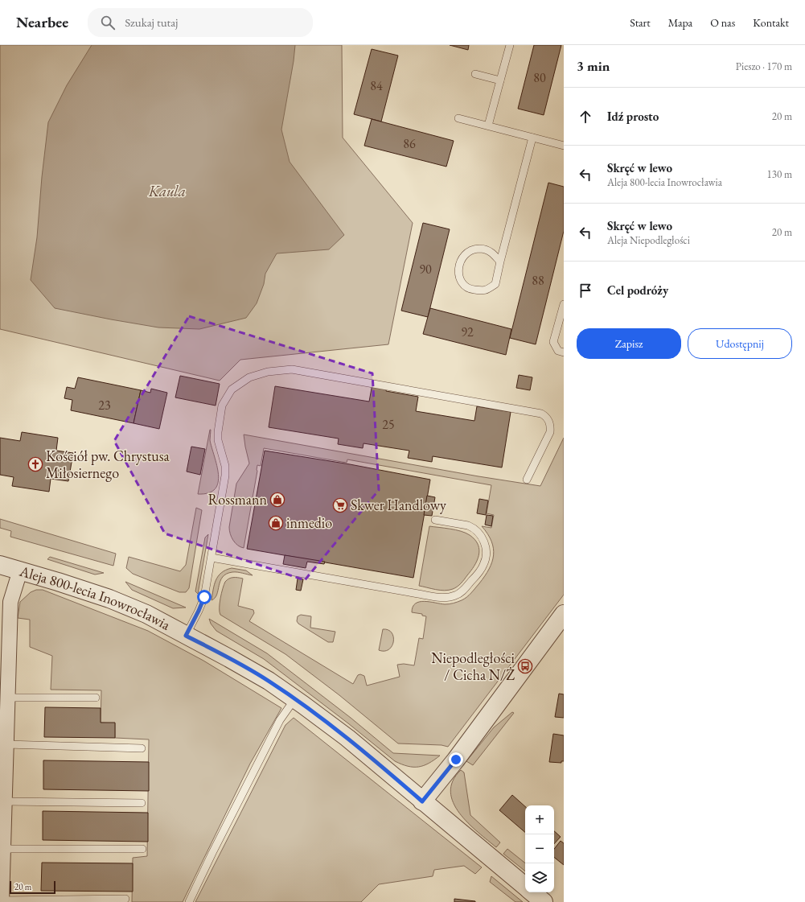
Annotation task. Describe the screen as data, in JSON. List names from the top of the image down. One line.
{"streets":{"street":["Aleja 800-lecia Inowrocławia"]},"water":["Kaula"],"places":{"church":["Kościół pw. Chrystusa Miłosiernego"],"shop":["Rossmann","inmedio"],"supermarket":["Skwer Handlowy"],"bus stop":["Niepodległości / Cicha N/Ż"]},"house_numbers":["80","84","86","90","88","92","23","25"],"scale_bar":"20 m","page":{"header":"Nearbee","search":"Szukaj tutaj","nav":["Start","Mapa","O nas","Kontakt"],"heading":["3 min","Pieszo · 170 m"],"list":[["Idź prosto","20 m"],["Skręć w lewo","Aleja 800-lecia Inowrocławia","130 m"],["Skręć w lewo","Aleja Niepodległości","20 m"],"Cel podróży"],"buttons":["Zapisz","Udostępnij"],"map_buttons":["+","−"],"scale":"20 m"}}
